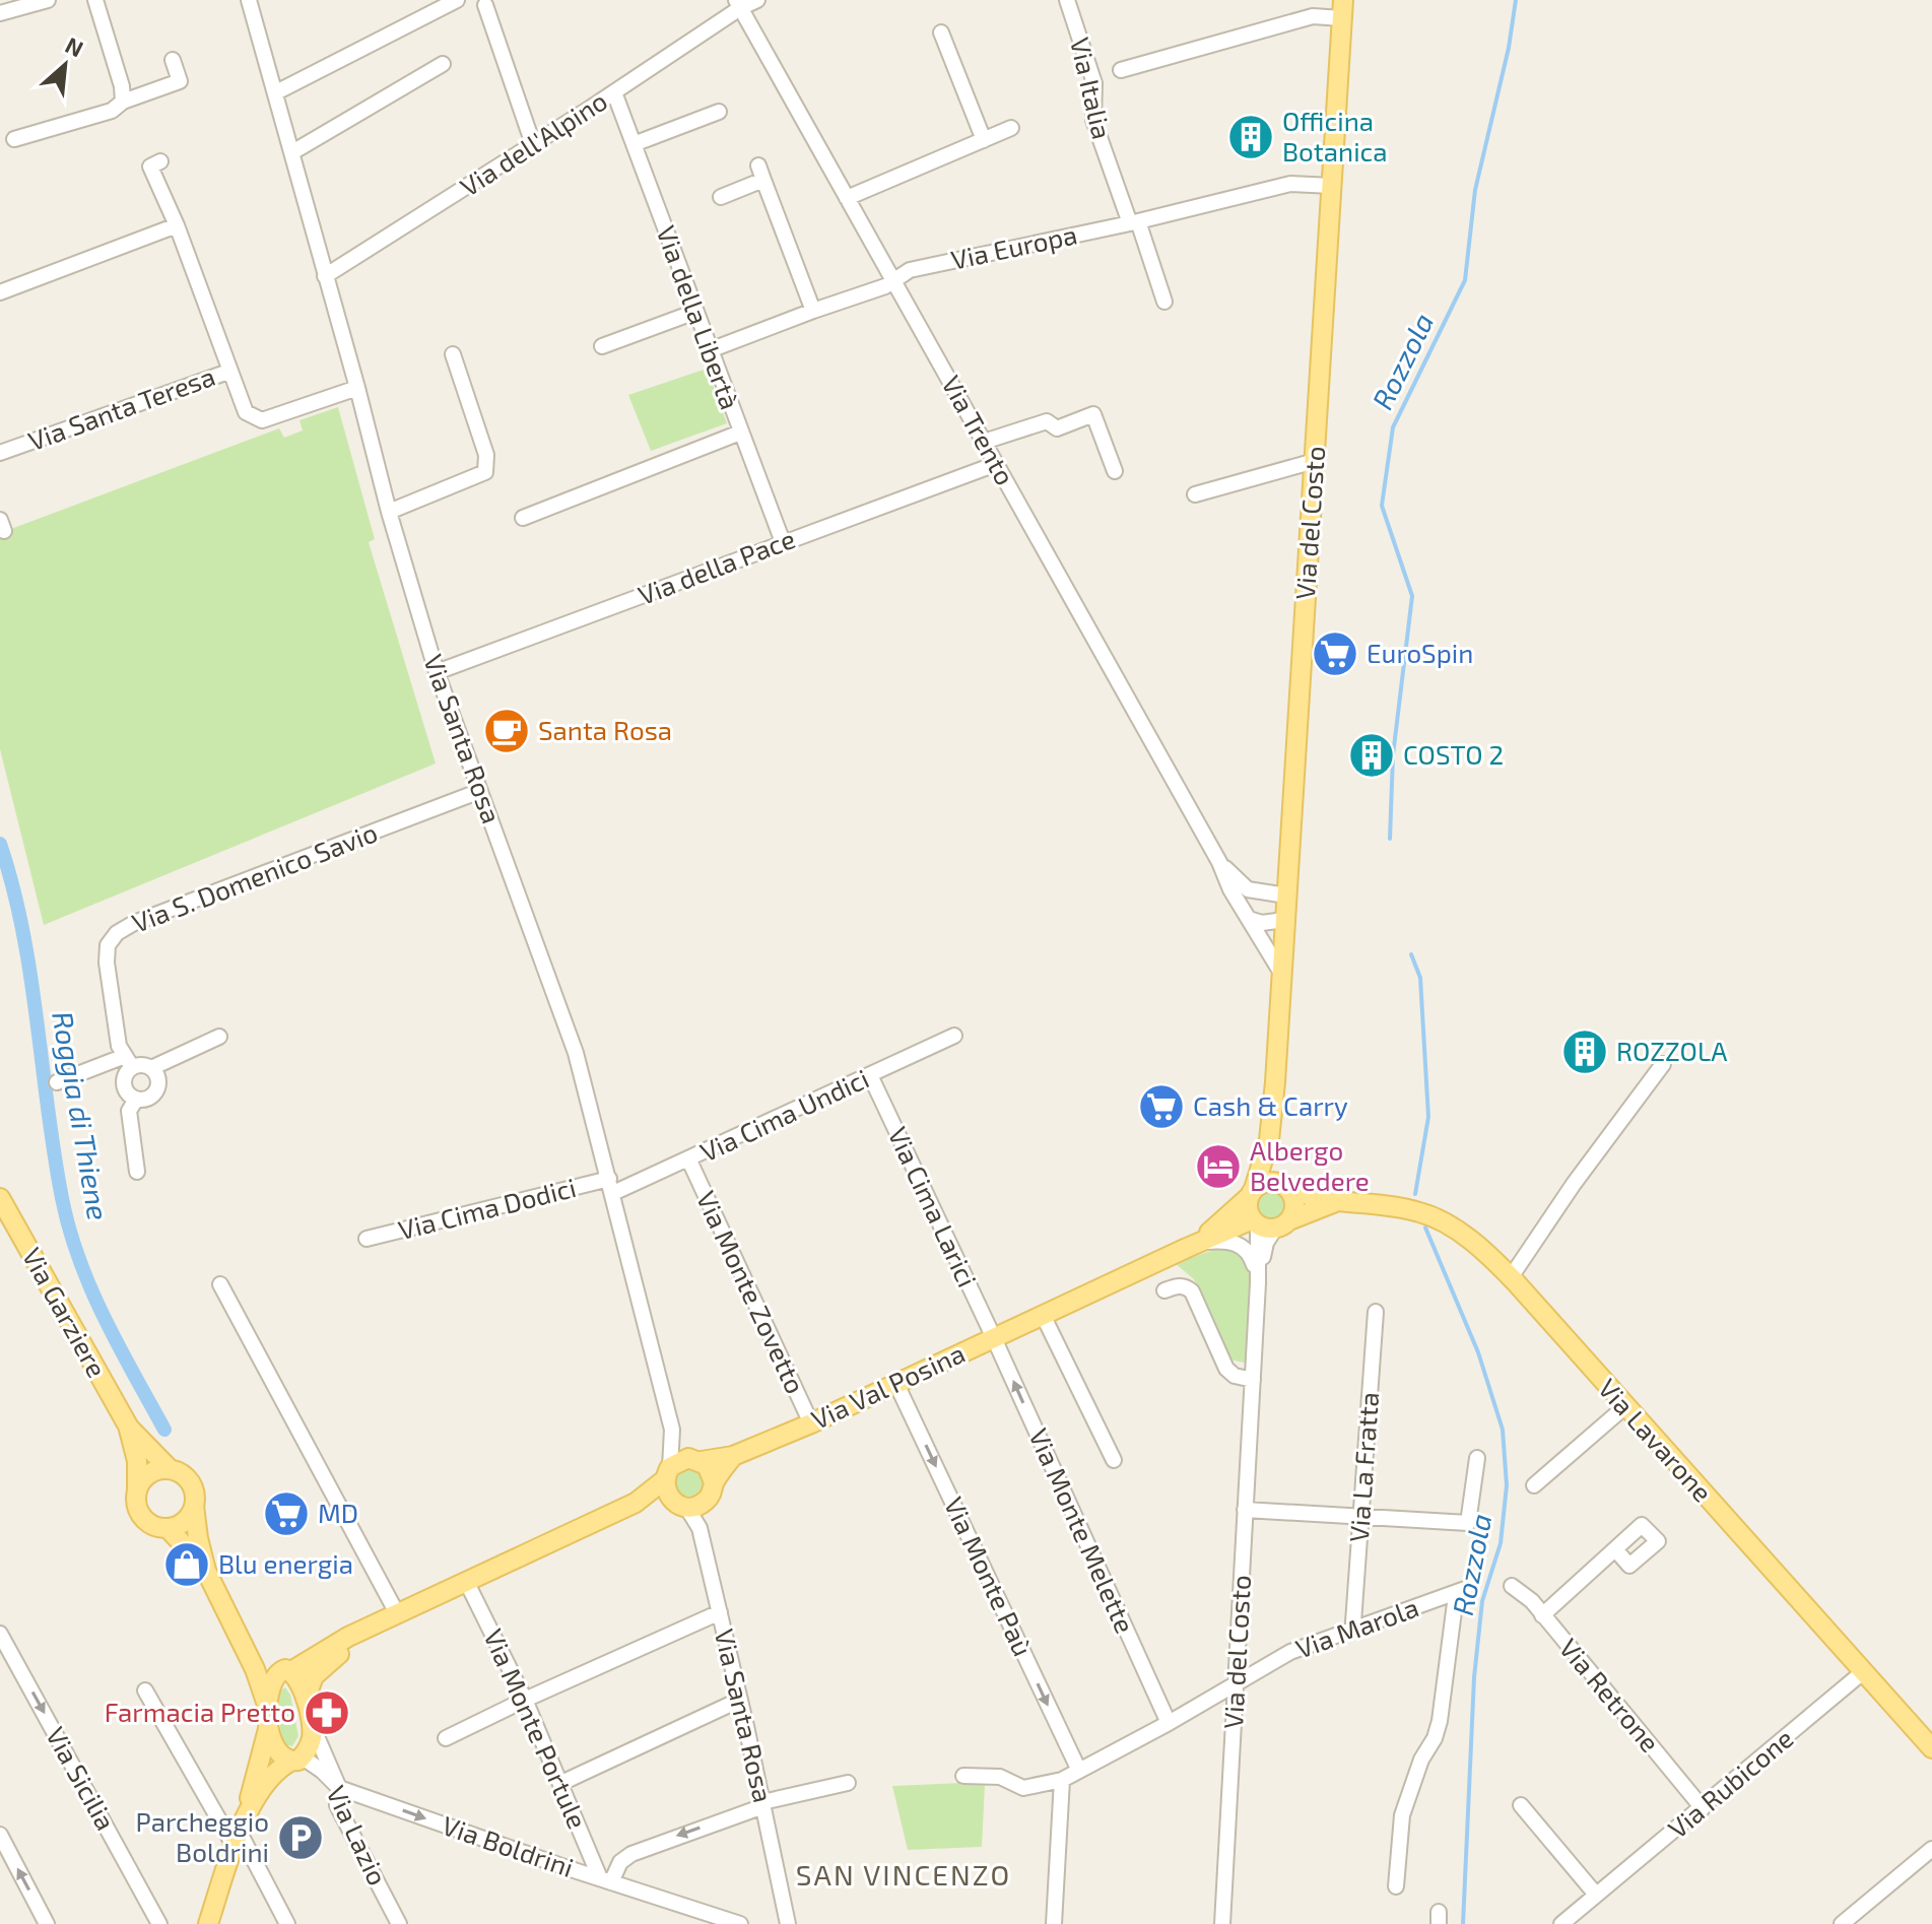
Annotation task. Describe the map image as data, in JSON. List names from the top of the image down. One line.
{"streets":{"main road":["Via del Costo","Via Garziere","Via Val Posina","Via Lavarone"],"street":["Via Italia","Via dell'Alpino","Via Europa","Via della Libertà","Via Santa Teresa","Via Trento","Via della Pace","Via Santa Rosa","Via S. Domenico Savio","Via Cima Undici","Via Cima Larici","Via Cima Dodici","Via Monte Zovetto","Via La Fratta","Via Monte Melette","Via Monte Paù","Via Marola","Via Retrone","Via Monte Portule","Via Sicilia","Via Rubicone","Via Lazio","Via Boldrini"]},"crossings":[["Via Italia","Via Europa"],["Via dell'Alpino","Via della Libertà"],["Via dell'Alpino","Via Trento"],["Via dell'Alpino","Via Santa Rosa"],["Via Europa","Via della Libertà"],["Via Europa","Via Trento"],["Via Europa","Via del Costo"],["Via della Libertà","Via della Pace"],["Via Santa Teresa","Via Santa Rosa"],["Via Trento","Via del Costo"],["Via Trento","Via della Pace"],["Via del Costo","Via Val Posina"],["Via del Costo","Via Lavarone"],["Via del Costo","Via Marola"],["Via della Pace","Via Santa Rosa"],["Via Santa Rosa","Via S. Domenico Savio"],["Via Santa Rosa","Via Cima Undici"],["Via Santa Rosa","Via Cima Dodici"],["Via Santa Rosa","Via Val Posina"],["Via Cima Undici","Via Cima Larici"],["Via Cima Undici","Via Cima Dodici"],["Via Cima Undici","Via Monte Zovetto"],["Via Cima Larici","Via Val Posina"],["Via Cima Larici","Via Monte Melette"],["Via Monte Zovetto","Via Val Posina"],["Via Garziere","Via Val Posina"],["Via Garziere","Via Lazio"],["Via Val Posina","Via Lavarone"],["Via Val Posina","Via Monte Melette"],["Via Val Posina","Via Monte Paù"],["Via Val Posina","Via Monte Portule"],["Via Lavarone","Via Rubicone"],["Via Retrone","Via Rubicone"],["Via Monte Portule","Via Boldrini"],["Via Lazio","Via Boldrini"]],"one_way":["Via Monte Paù","Via Boldrini"],"districts":["SAN VINCENZO"],"water":["Rozzola","Roggia di Thiene"],"places":{"building":["Officina Botanica","COSTO 2","ROZZOLA"],"supermarket":["EuroSpin","Cash & Carry","MD"],"cafe":["Santa Rosa"],"hotel":["Albergo Belvedere"],"shop":["Blu energia"],"pharmacy":["Farmacia Pretto"],"parking":["Parcheggio Boldrini"]},"north":"top right"}
